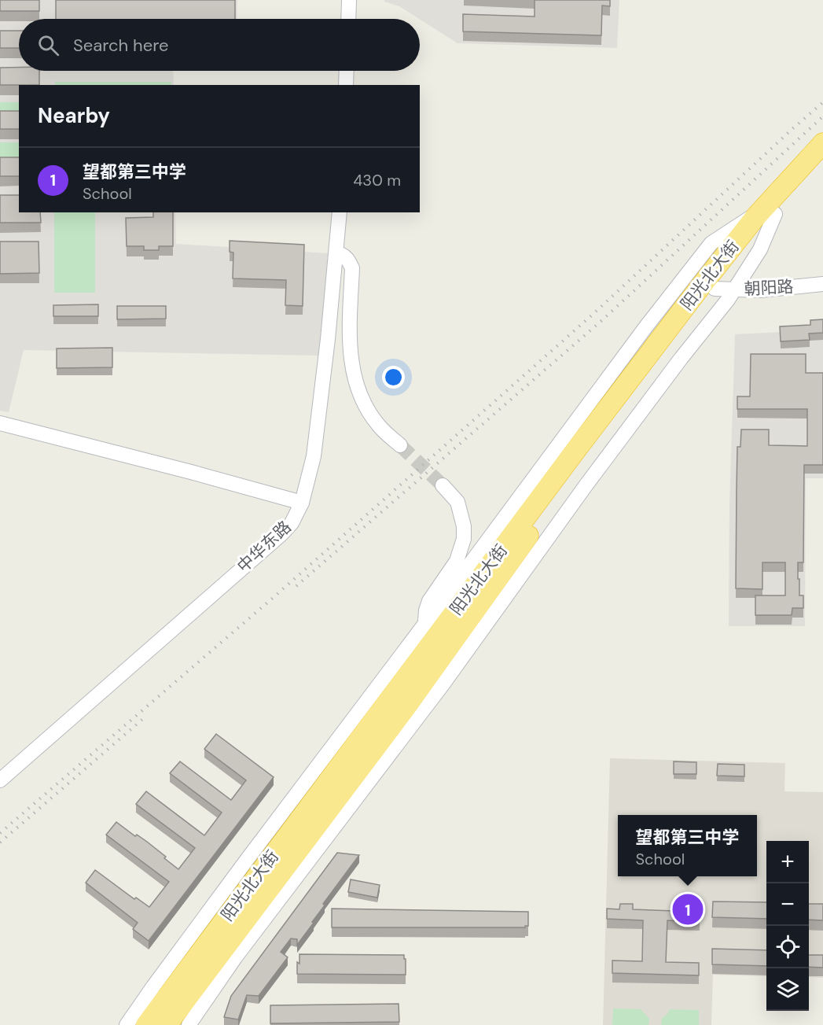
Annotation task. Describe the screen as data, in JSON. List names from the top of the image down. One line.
{"streets":{"highway":["阳光北大街"],"street":["朝阳路","中华东路"]},"crossings":[["阳光北大街","朝阳路"]],"page":{"search":"Search here","heading":"Nearby","list":[{"mark":"1","name":"望都第三中学","note":"School","value":"430 m"}],"popup":["望都第三中学","School"],"map_buttons":["+","−"],"pins":"1"}}
